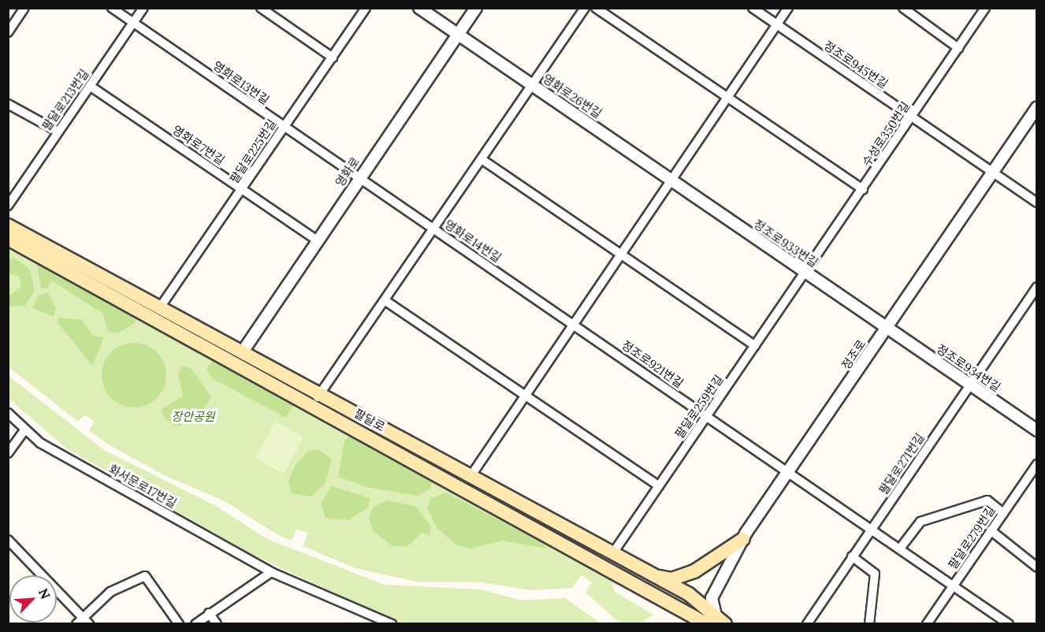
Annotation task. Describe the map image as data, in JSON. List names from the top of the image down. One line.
{"streets":{"main road":["팔달로"],"street":["정조로945번길","영화로13번길","영화로26번길","팔달로213번길","수성로350번길","영화로7번길","팔달로225번길","영화로","영화로14번길","정조로933번길","정조로","정조로921번길","정조로934번길","팔달로259번길","팔달로271번길","화서문로17번길","팔달로279번길"]},"crossings":[["정조로945번길","수성로350번길"],["정조로945번길","정조로"],["영화로13번길","팔달로213번길"],["영화로13번길","팔달로225번길"],["영화로13번길","영화로"],["영화로13번길","영화로14번길"],["영화로26번길","영화로"],["영화로26번길","정조로933번길"],["팔달로213번길","영화로7번길"],["수성로350번길","정조로933번길"],["수성로350번길","팔달로259번길"],["영화로7번길","팔달로225번길"],["영화로7번길","영화로"],["팔달로225번길","팔달로"],["영화로","영화로14번길"],["영화로","팔달로"],["영화로14번길","정조로921번길"],["정조로933번길","정조로"],["정조로933번길","정조로934번길"],["정조로933번길","팔달로259번길"],["정조로","정조로921번길"],["정조로","정조로934번길"],["정조로","팔달로"],["정조로921번길","팔달로259번길"],["정조로921번길","팔달로271번길"],["정조로921번길","팔달로279번길"],["정조로934번길","팔달로271번길"],["팔달로259번길","팔달로"]],"parks":["장안공원"],"north":"top right"}
